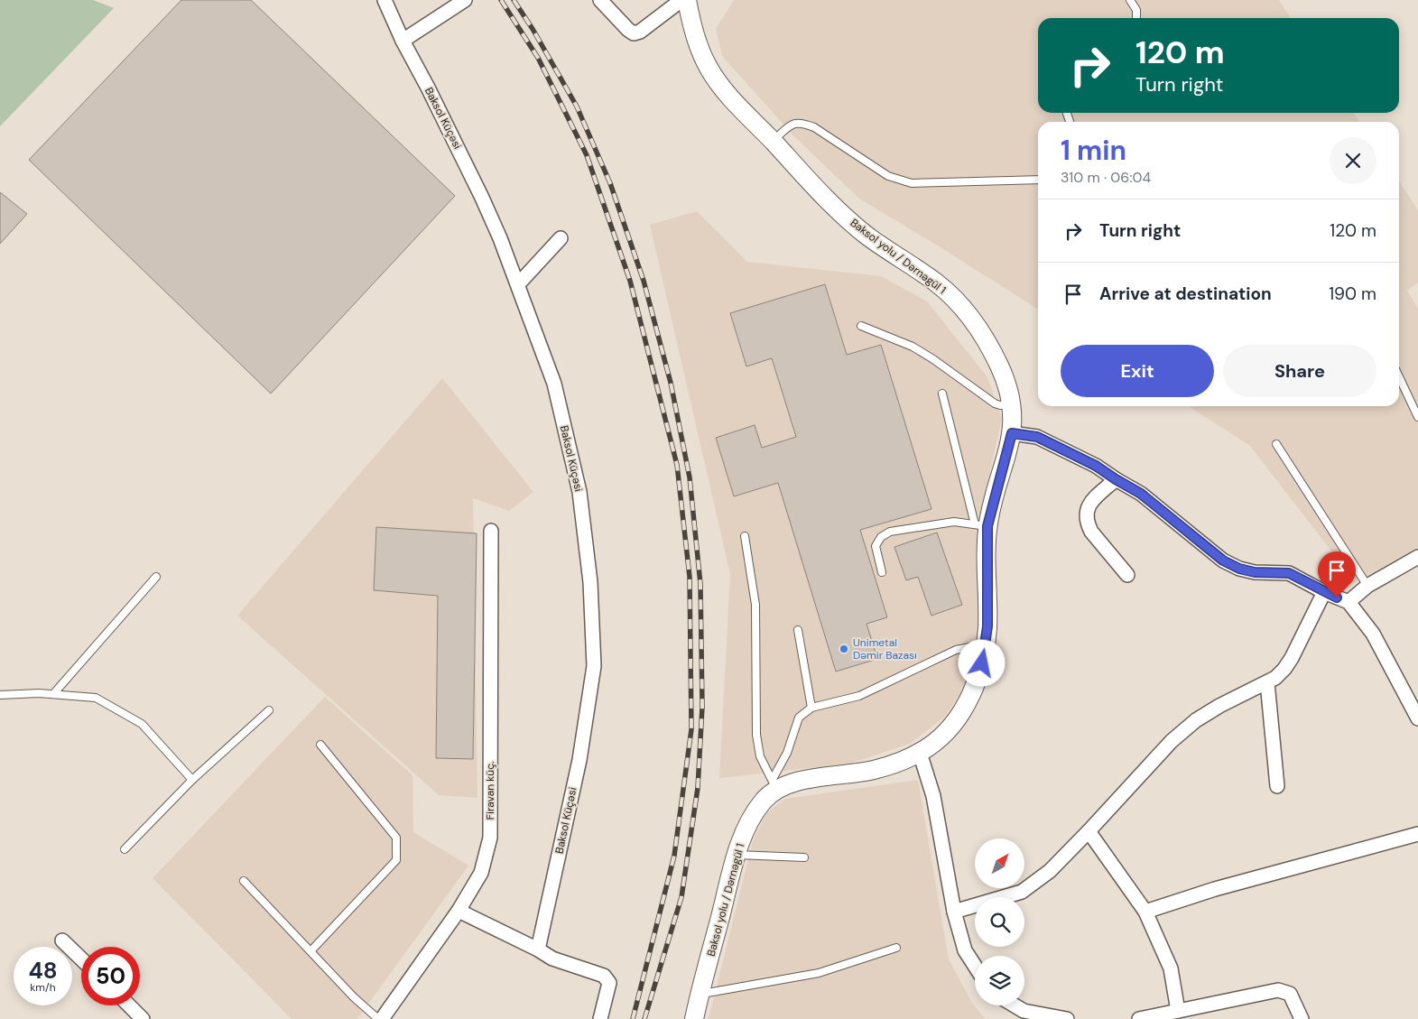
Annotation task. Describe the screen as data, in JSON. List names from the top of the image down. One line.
{"streets":{"main road":["Baksol yolu / Dərnəgül 1"],"street":["Baksol Küçəsi","Firavan küç."]},"places":["Unimetal Dəmir Bazası"],"north":"top right","page":{"turn":["120 m","Turn right"],"heading":["1 min","310 m · 06:04"],"list":[{"name":"Turn right","value":"120 m"},{"name":"Arrive at destination","value":"190 m"}],"buttons":["Exit","Share"],"speed":"48 km/h","limit":"50"}}
